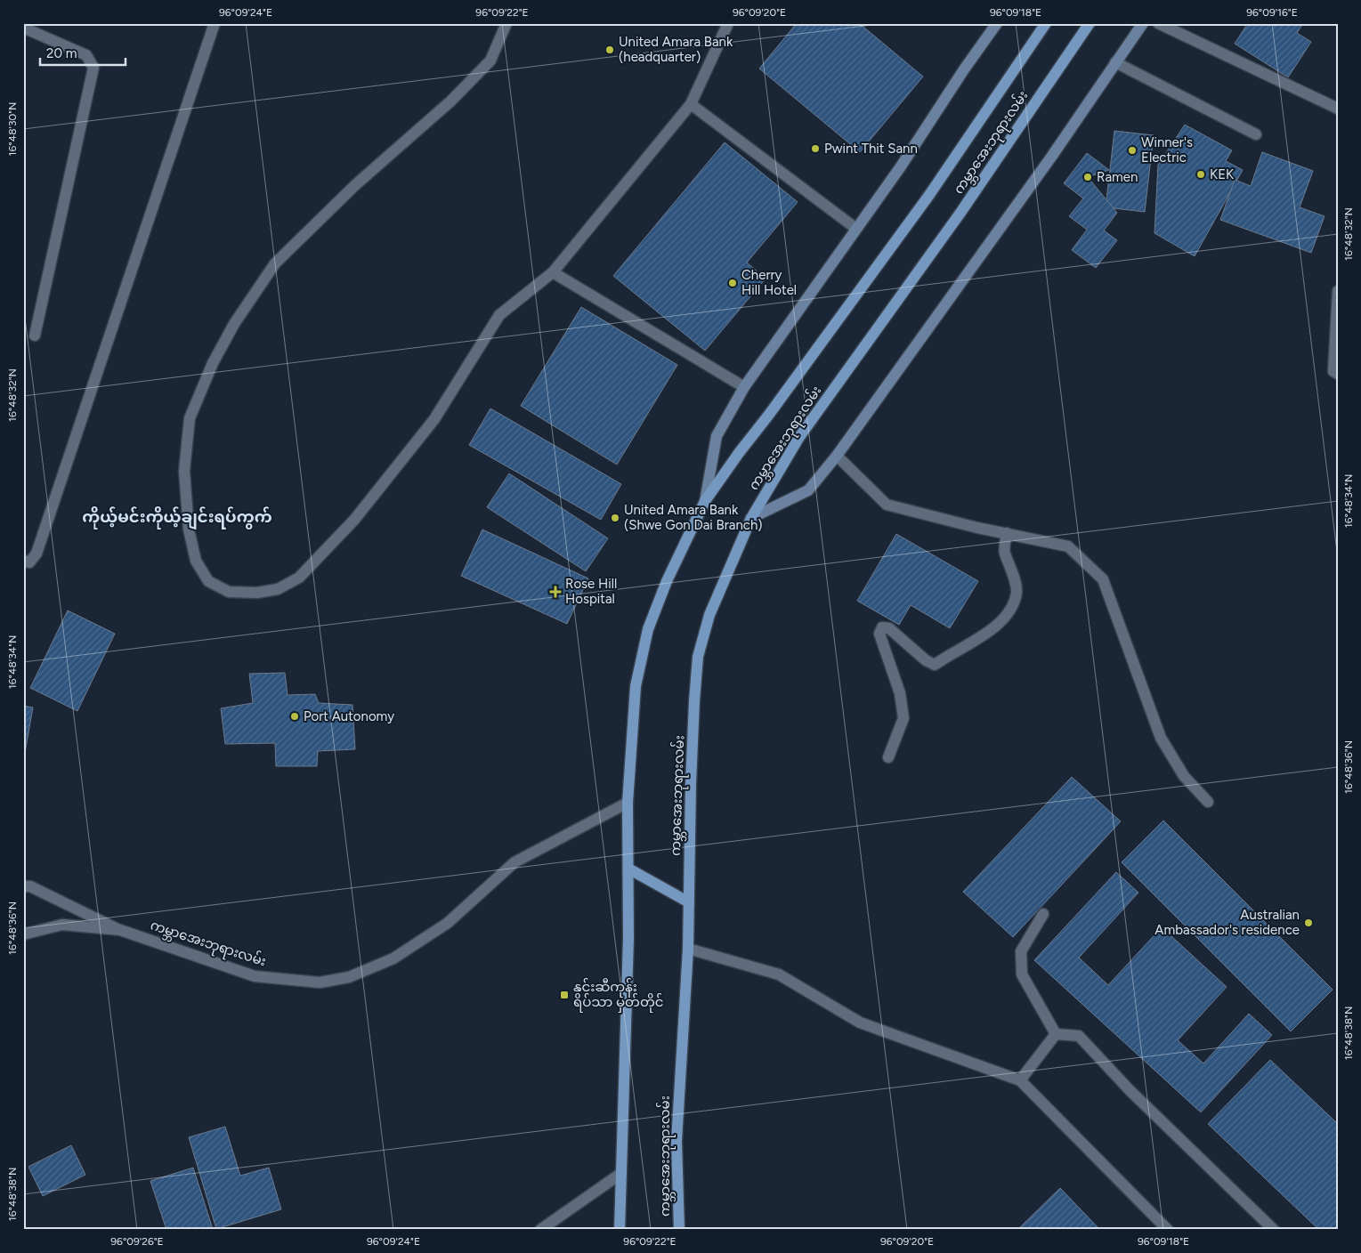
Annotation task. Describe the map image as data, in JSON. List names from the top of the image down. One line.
{"streets":{"main road":["ကမ္ဘာအေးဘုရားလမ်း"]},"districts":["ကိုယ့်မင်းကိုယ့်ချင်းရပ်ကွက်"],"places":{"other":["United Amara Bank (headquarter)","Pwint Thit Sann","Winner's Electric","KEK","Ramen","Cherry Hill Hotel","United Amara Bank (Shwe Gon Dai Branch)","Port Autonomy","Australian Ambassador's residence"],"health":["Rose Hill Hospital"],"transit":["နှင်းဆီကုန်း ရိပ်သာ မှတ်တိုင်"]},"scale_bar":"20 m","coordinates":["96°09'24\"E","96°09'22\"E","96°09'20\"E","96°09'18\"E","96°09'16\"E","16°48'30\"N","16°48'32\"N","16°48'34\"N","16°48'36\"N","16°48'38\"N","96°09'26\"E"]}
